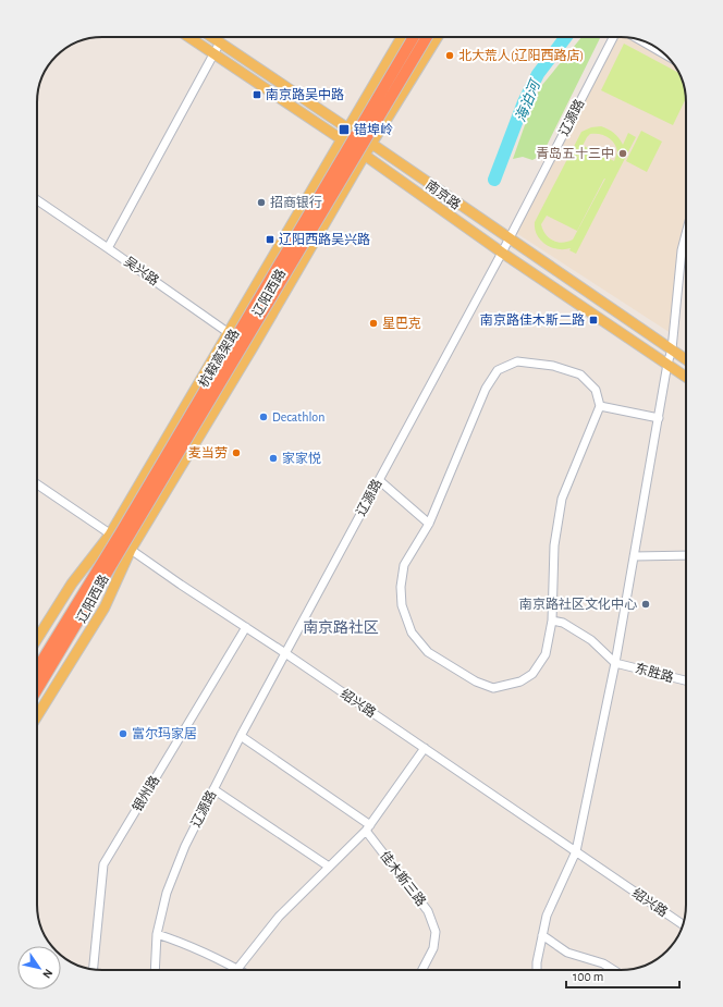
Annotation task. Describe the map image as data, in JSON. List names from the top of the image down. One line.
{"streets":{"highway":["杭鞍高架路"],"main road":["南京路","辽阳西路"],"street":["辽源路","吴兴路","东胜路","绍兴路","银州路","佳木斯三路"]},"crossings":[["辽源路","南京路"],["辽源路","绍兴路"],["辽源路","佳木斯三路"],["南京路","辽阳西路"],["吴兴路","辽阳西路"],["辽阳西路","绍兴路"],["绍兴路","银州路"]],"districts":["南京路社区"],"water":["海泊河"],"places":{"other":["北大荒人(辽阳西路店)","青岛五十三中","招商银行","星巴克","Decathlon","麦当劳","家家悦","南京路社区文化中心","富尔玛家居"],"transit":["南京路吴中路","错埠岭","辽阳西路吴兴路","南京路佳木斯二路"]},"scale_bar":"100 m","north":"bottom right"}
